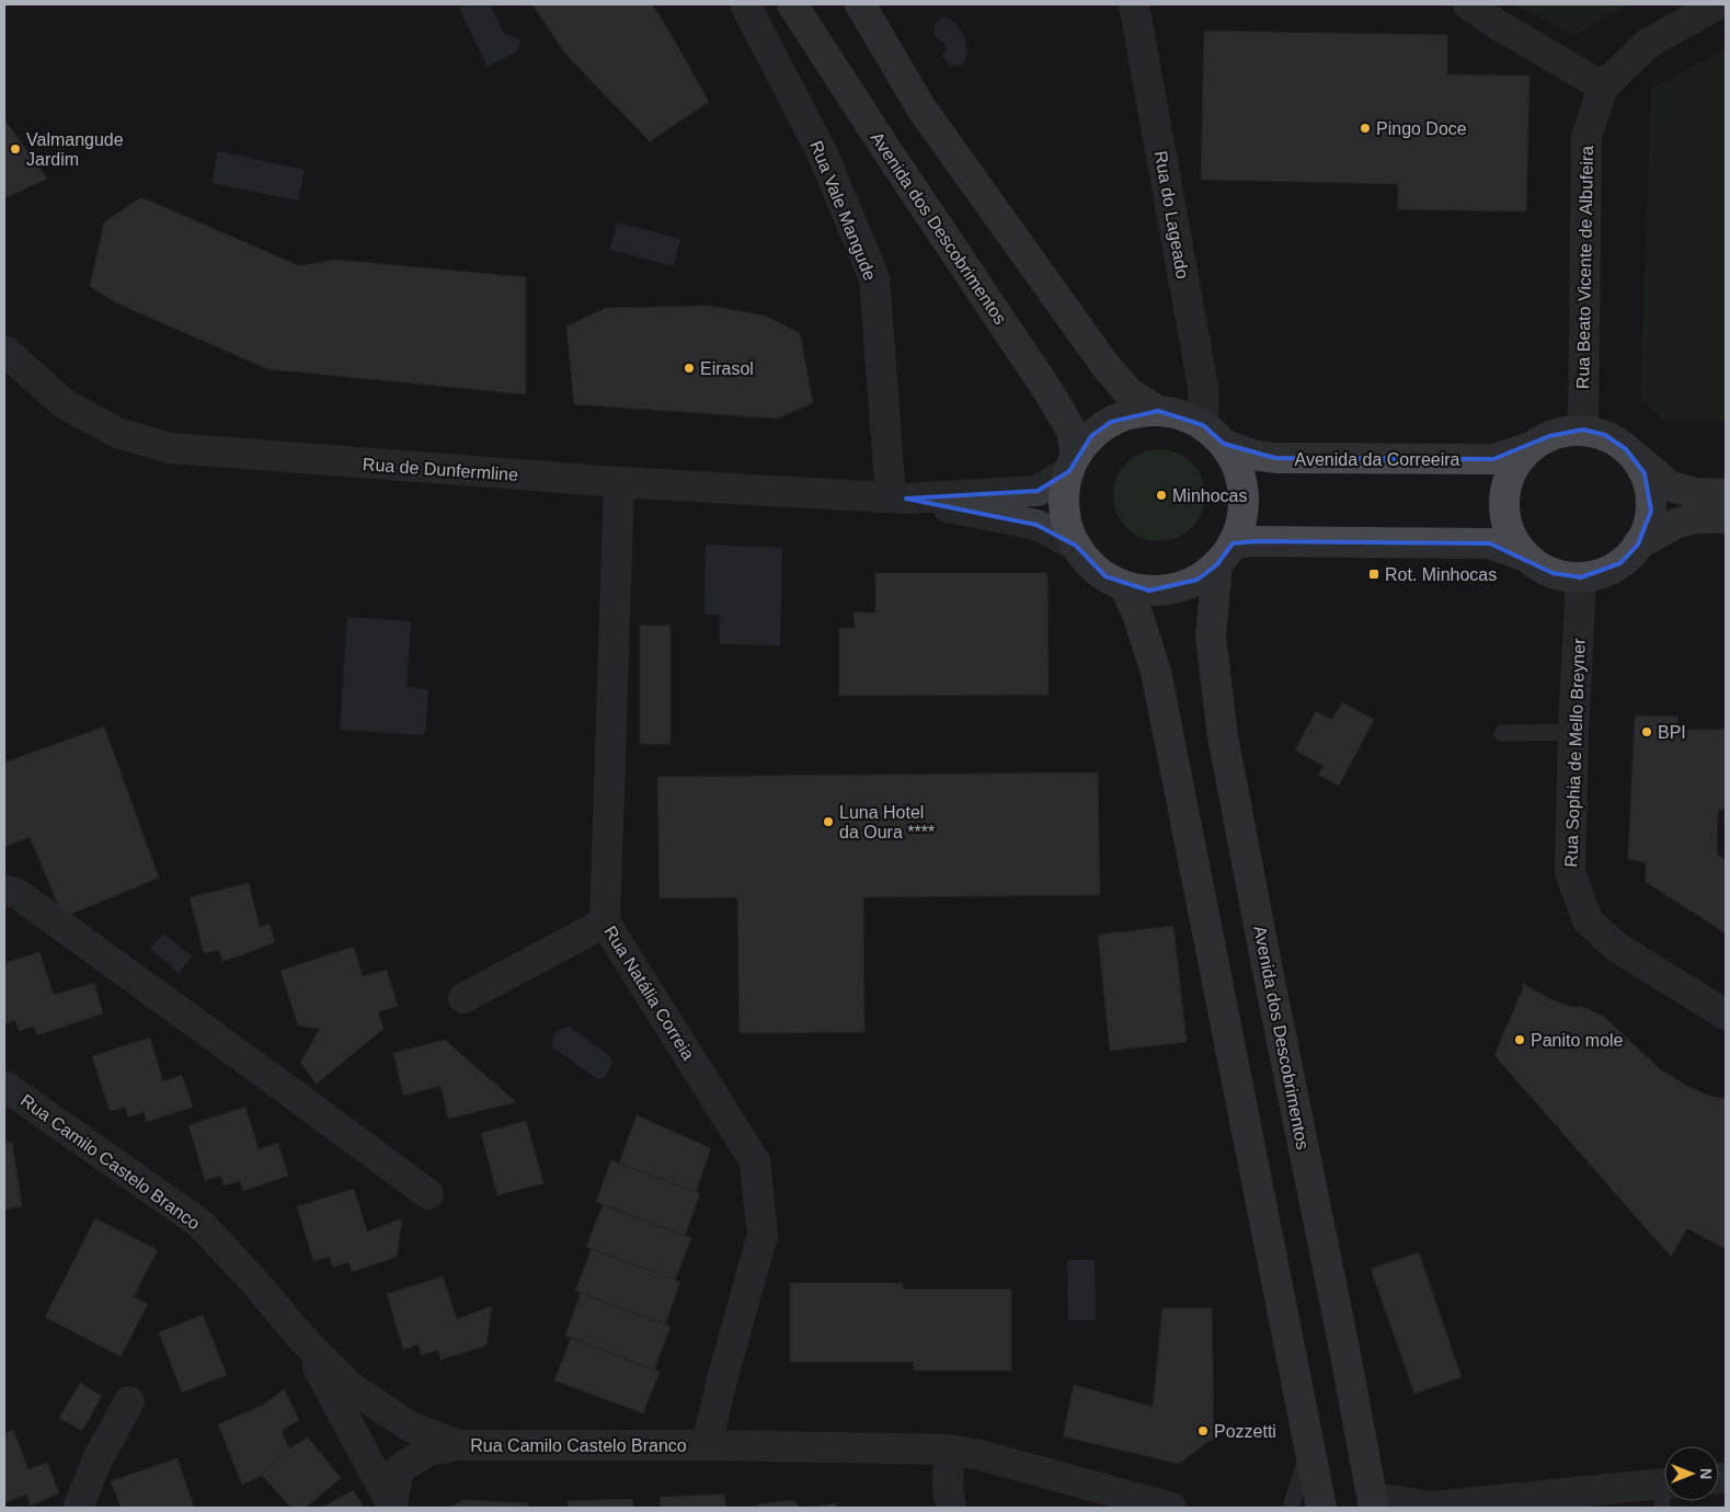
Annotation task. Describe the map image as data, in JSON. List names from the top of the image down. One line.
{"streets":{"main road":["Avenida dos Descobrimentos","Avenida da Correeira"],"street":["Rua Vale Mangude","Rua do Lageado","Rua Beato Vicente de Albufeira","Rua de Dunfermline","Rua Sophia de Mello Breyner","Rua Natália Correia","Rua Camilo Castelo Branco"]},"crossings":[["Rua Vale Mangude","Rua de Dunfermline"],["Rua do Lageado","Avenida dos Descobrimentos"],["Rua do Lageado","Avenida da Correeira"],["Rua do Lageado","Rua de Dunfermline"],["Avenida dos Descobrimentos","Avenida da Correeira"],["Avenida dos Descobrimentos","Rua de Dunfermline"],["Rua Beato Vicente de Albufeira","Avenida da Correeira"],["Rua Beato Vicente de Albufeira","Rua Sophia de Mello Breyner"],["Avenida da Correeira","Rua de Dunfermline"],["Avenida da Correeira","Rua Sophia de Mello Breyner"],["Rua de Dunfermline","Rua Natália Correia"],["Rua Natália Correia","Rua Camilo Castelo Branco"]],"places":{"other":["Pingo Doce","Valmangude Jardim","Eirasol","Minhocas","BPI","Luna Hotel da Oura ****","Panito mole","Pozzetti"],"transit":["Rot. Minhocas"]},"north":"right"}
